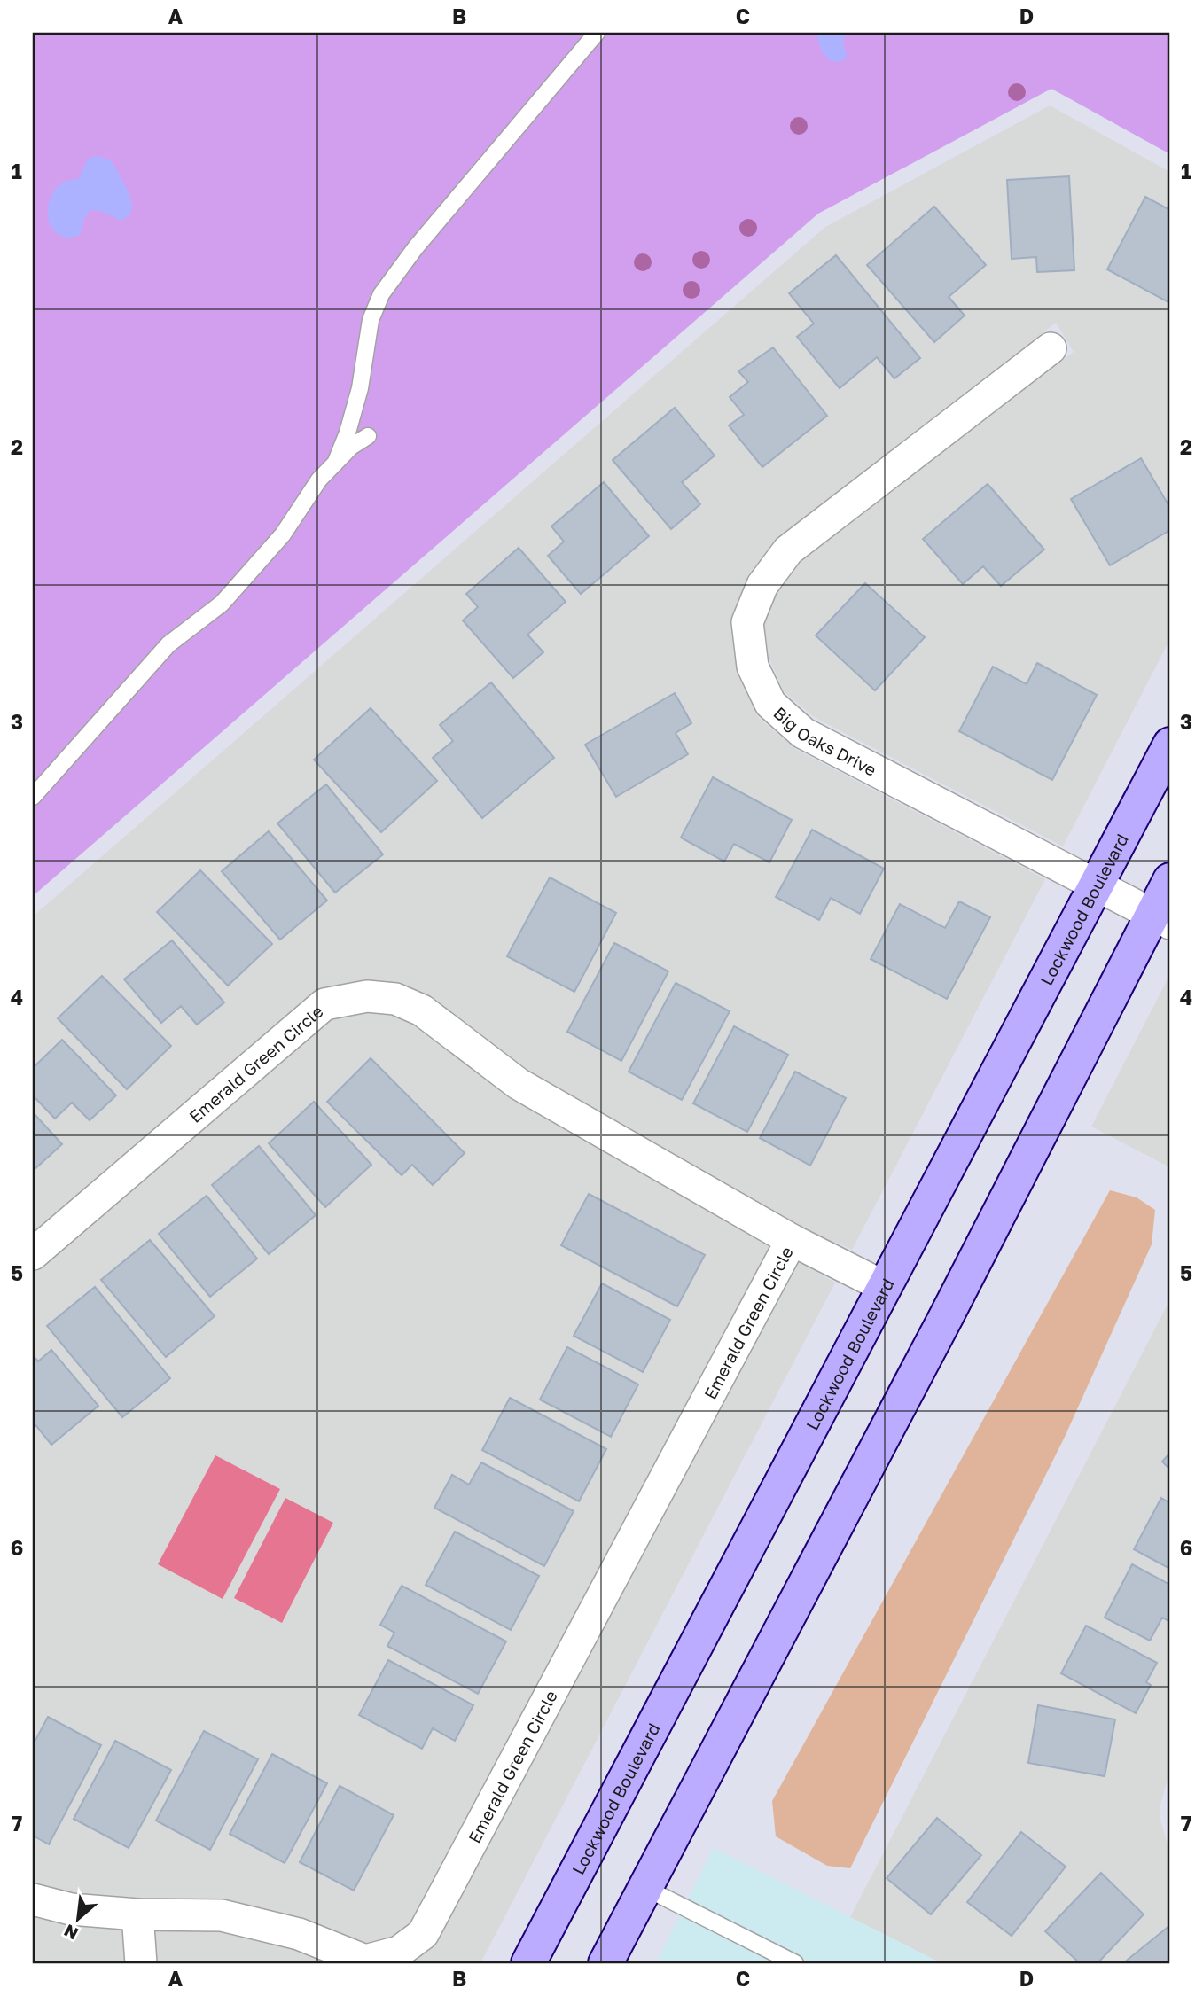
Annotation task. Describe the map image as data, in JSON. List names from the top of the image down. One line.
{"streets":{"main road":["Lockwood Boulevard"],"street":["Big Oaks Drive","Emerald Green Circle"]},"crossings":[["Big Oaks Drive","Lockwood Boulevard"],["Lockwood Boulevard","Emerald Green Circle"]],"north":"bottom left","grid":{"columns":["A","B","C","D"],"rows":["1","2","3","4","5","6","7"]}}
